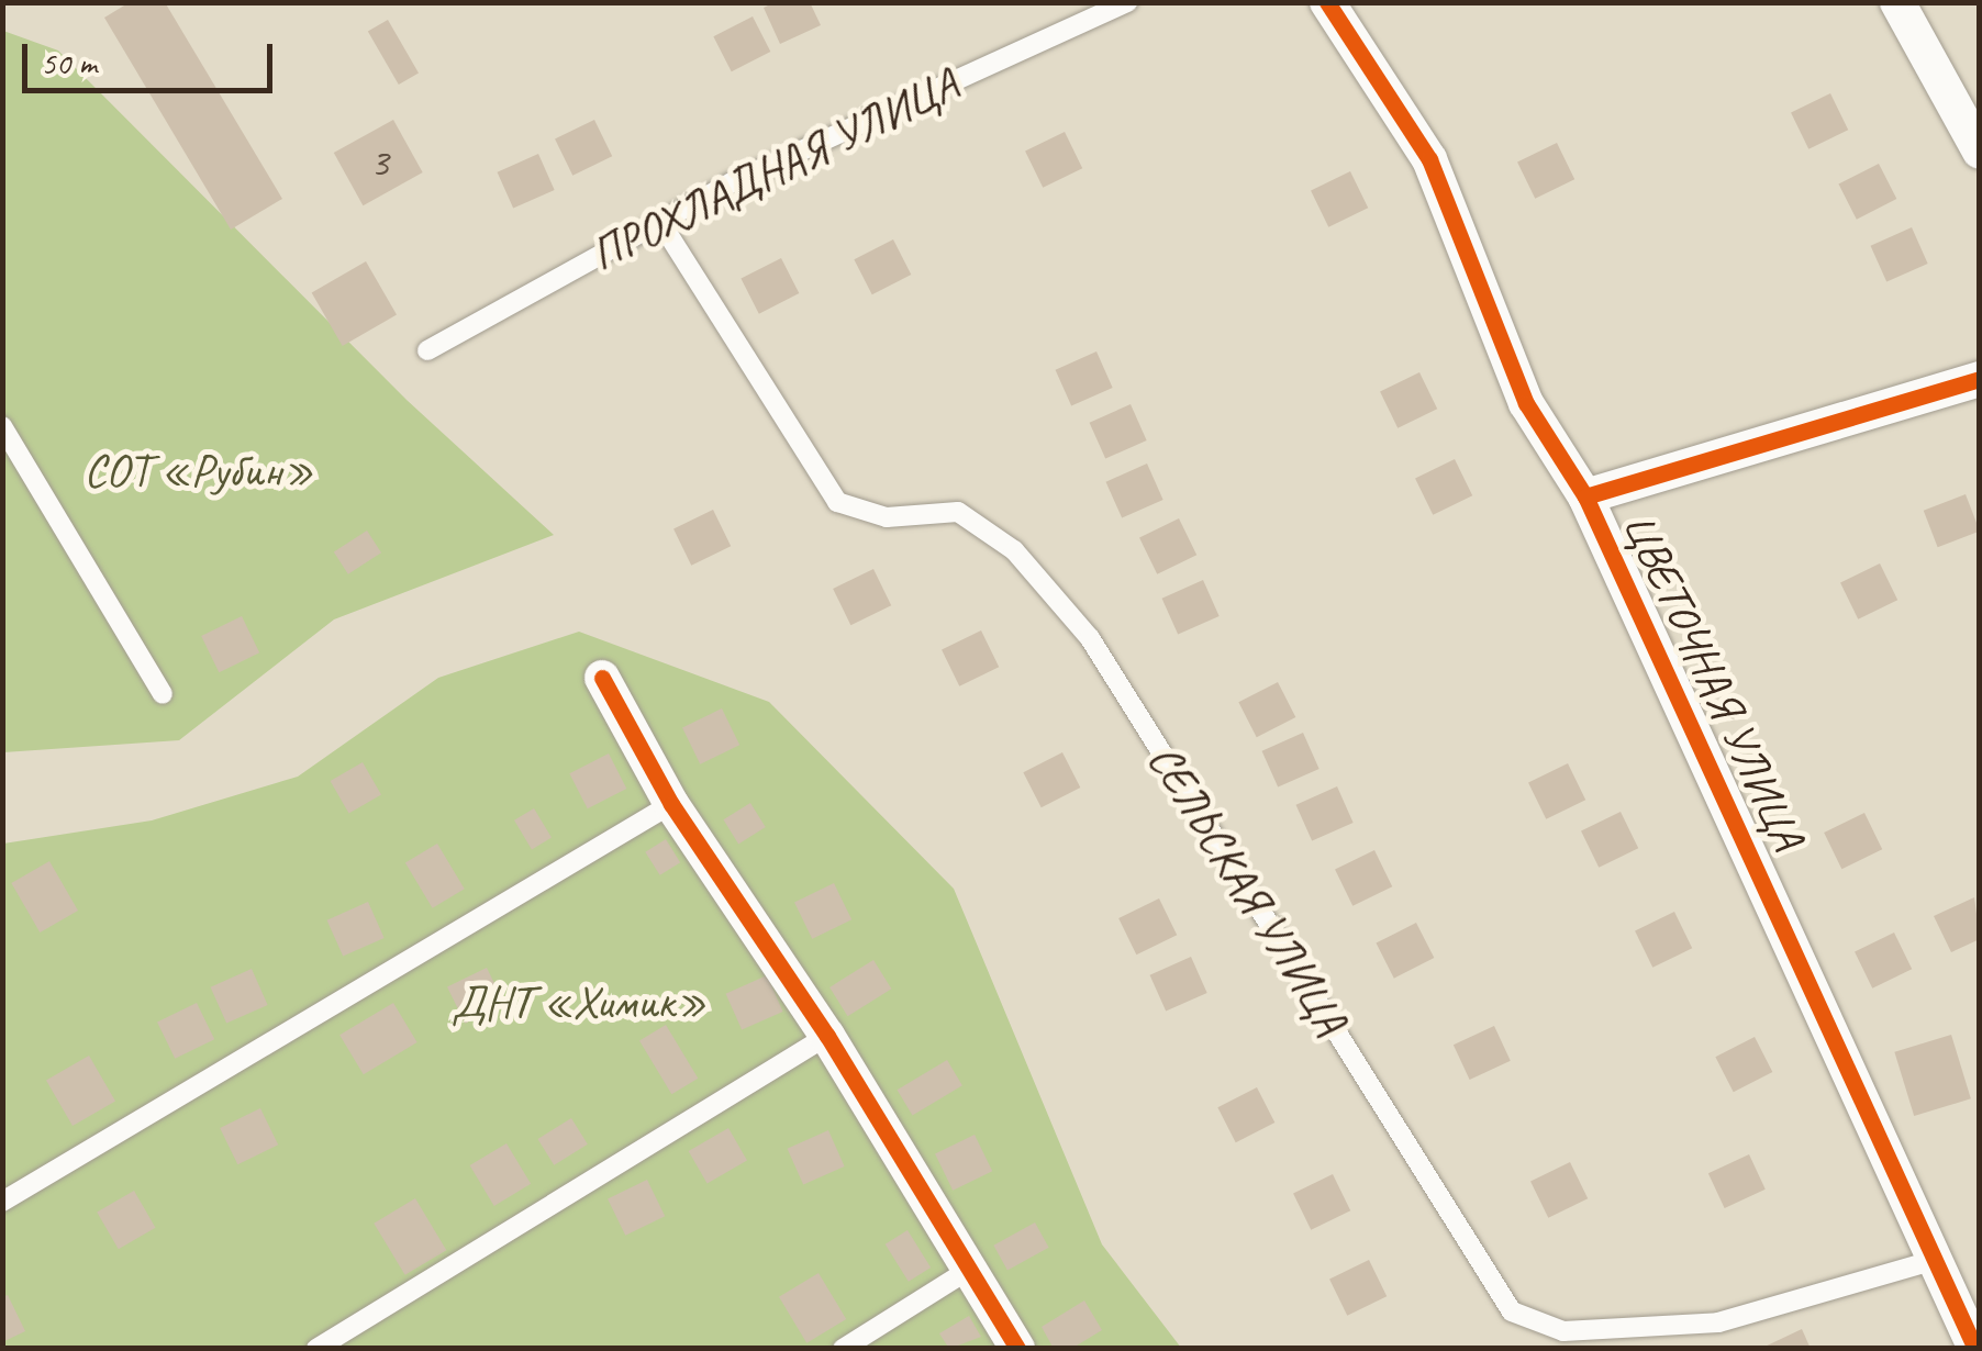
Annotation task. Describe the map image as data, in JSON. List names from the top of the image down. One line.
{"streets":{"street":["ЦВЕТОЧНАЯ УЛИЦА"],"lane":["ПРОХЛАДНАЯ УЛИЦА","СЕЛЬСКАЯ УЛИЦА"]},"crossings":[["ПРОХЛАДНАЯ УЛИЦА","СЕЛЬСКАЯ УЛИЦА"],["ЦВЕТОЧНАЯ УЛИЦА","СЕЛЬСКАЯ УЛИЦА"]],"parks":["СОТ «Рубин»","ДНТ «Химик»"],"house_numbers":["3"],"scale_bar":"50 m"}
